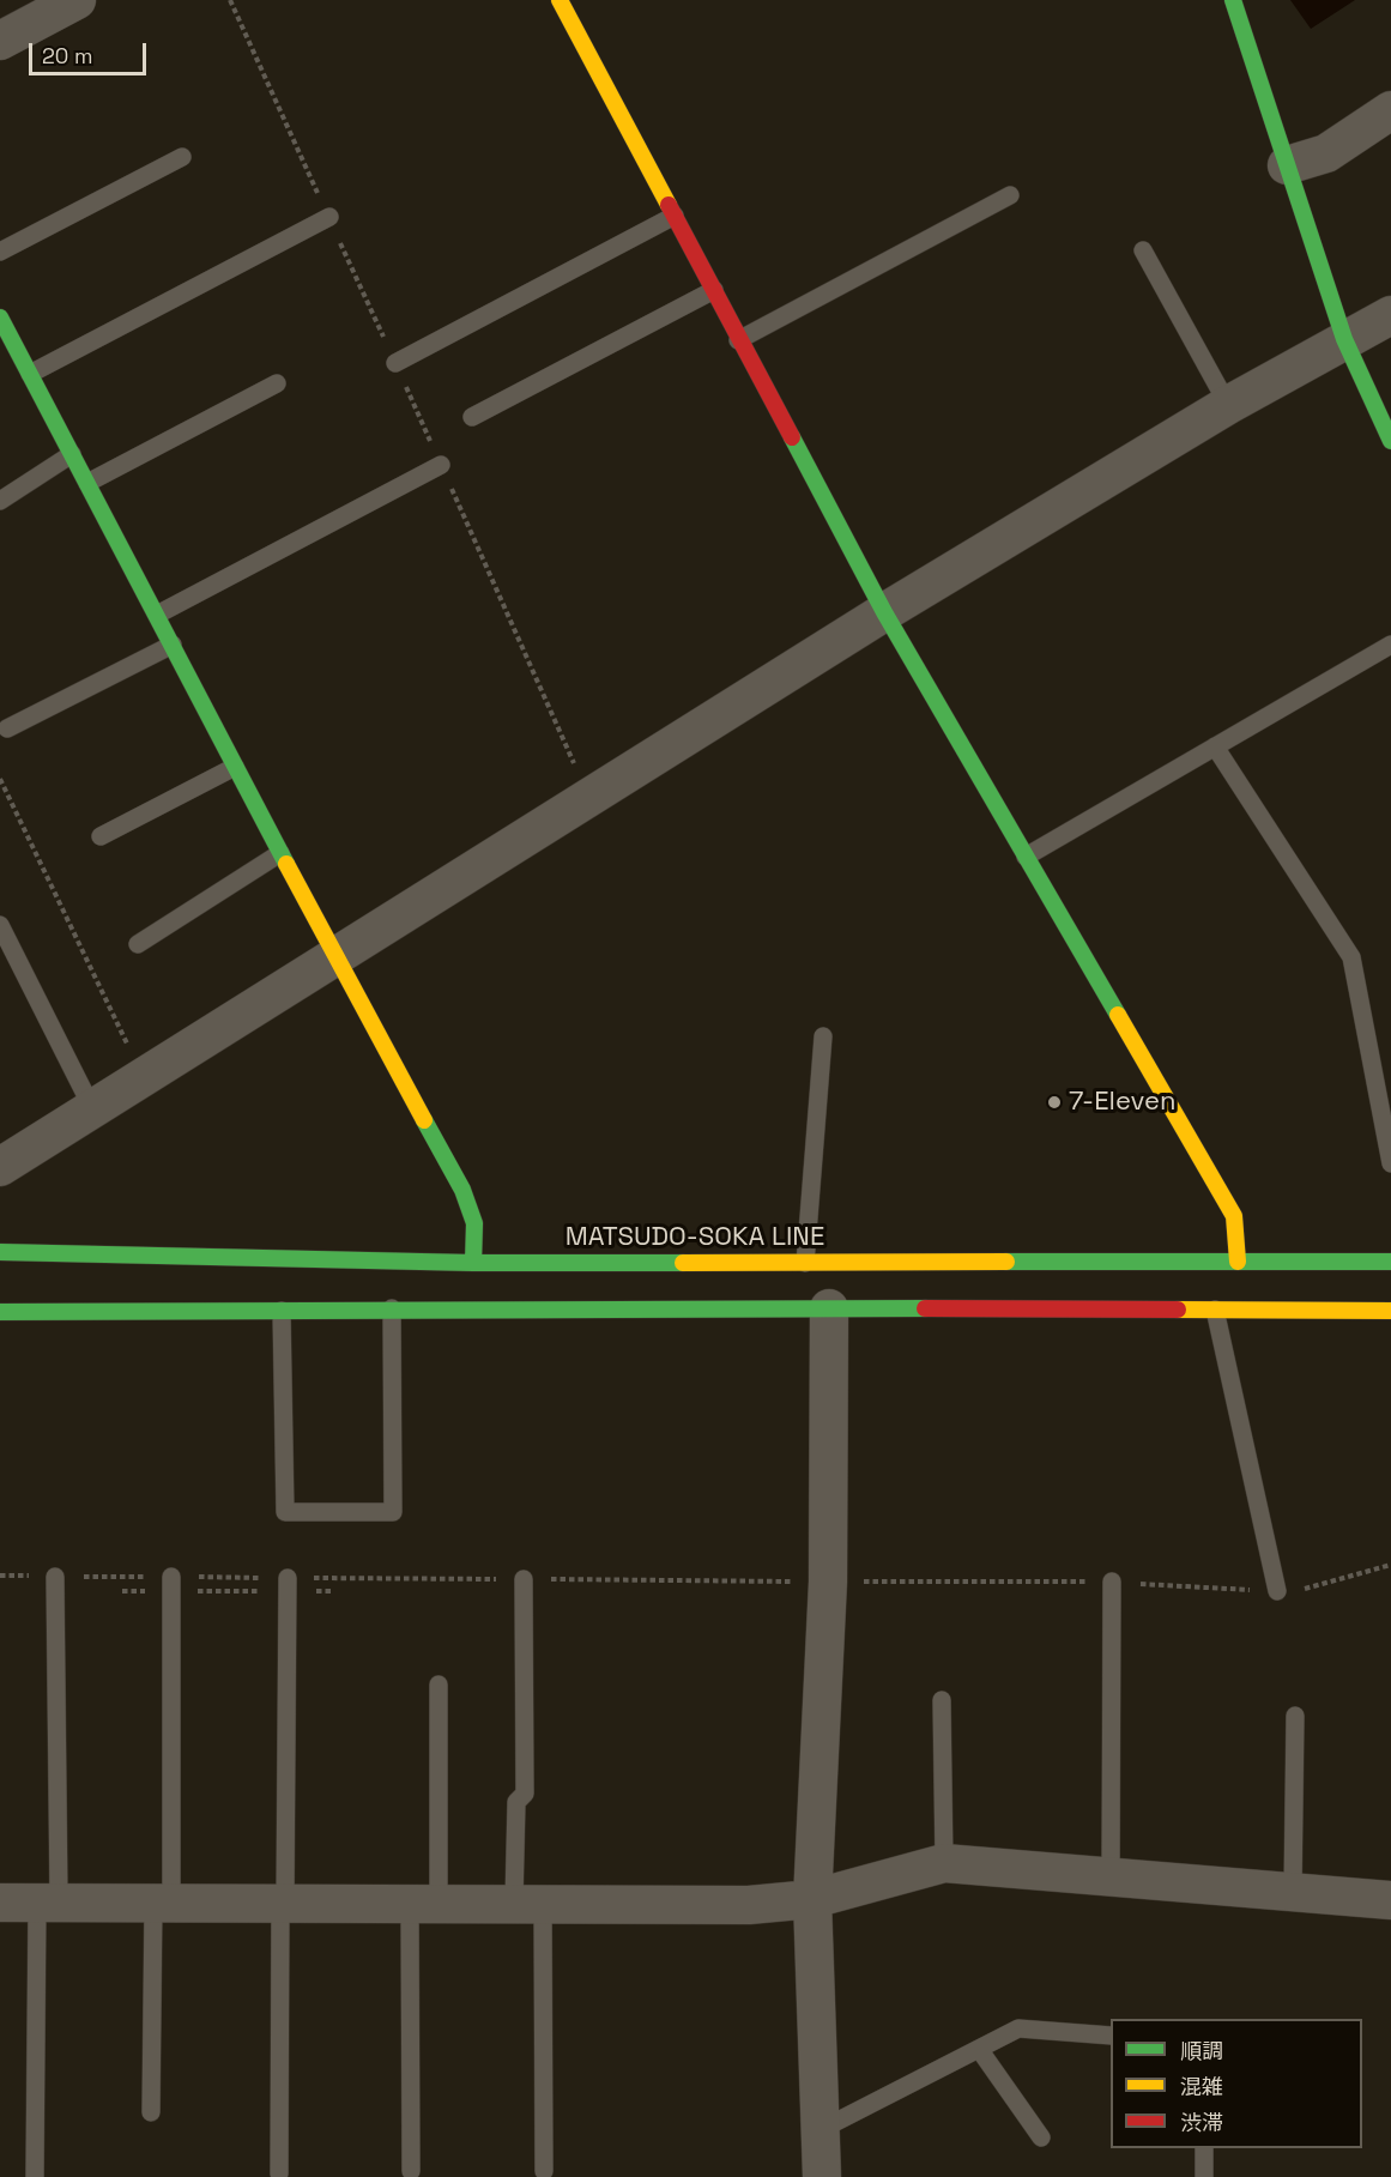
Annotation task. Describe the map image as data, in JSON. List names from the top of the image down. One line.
{"streets":{"street":["MATSUDO-SOKA LINE"]},"places":["7-Eleven"],"legend":["順調","混雑","渋滞"],"scale_bar":"20 m"}
